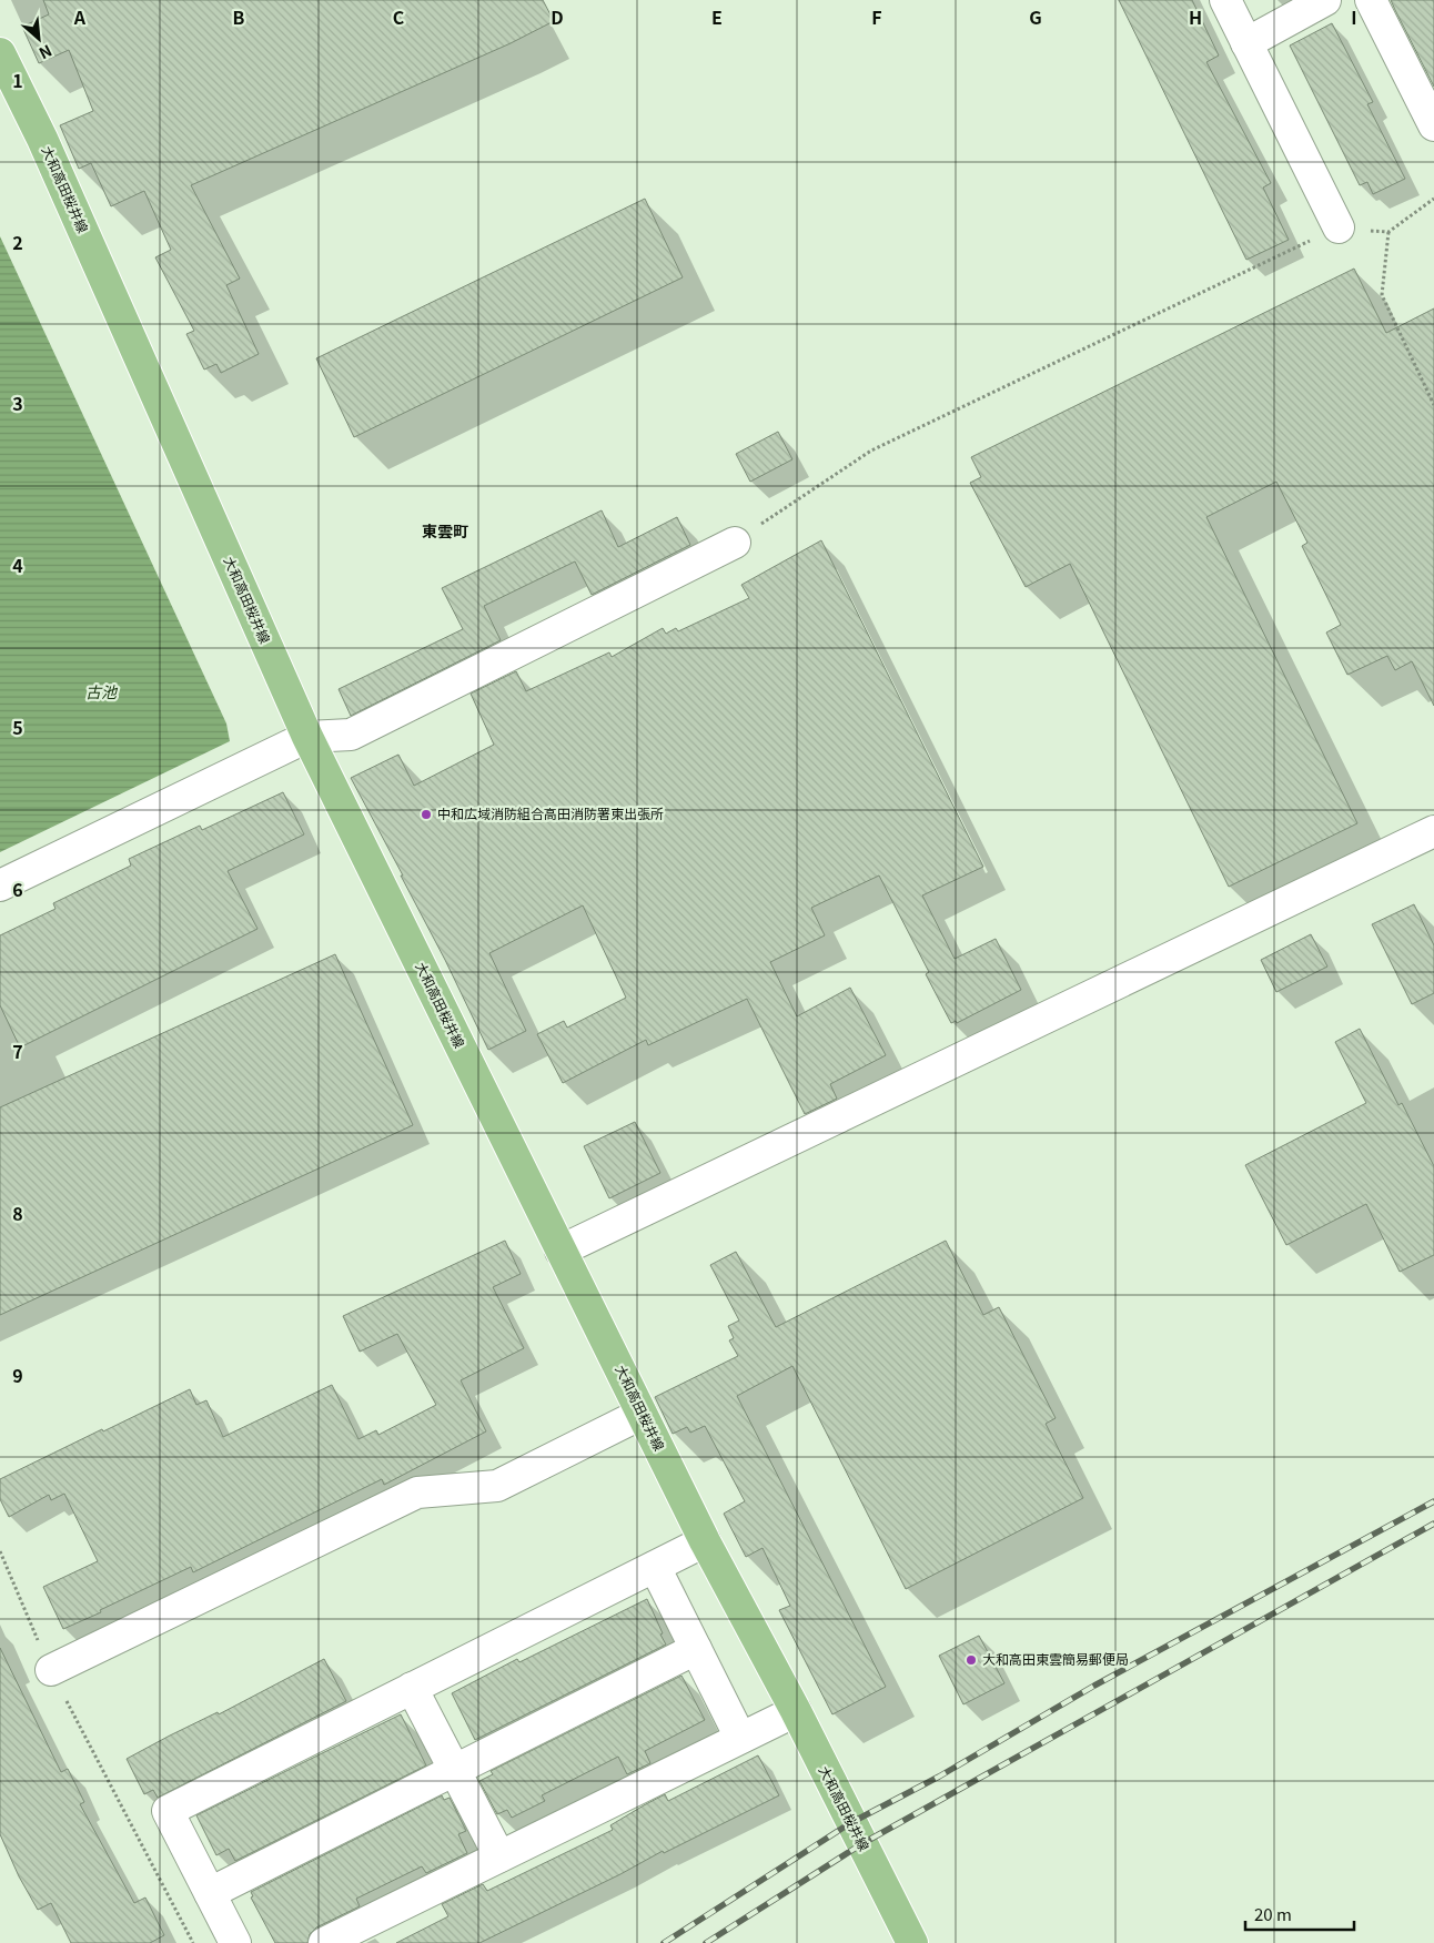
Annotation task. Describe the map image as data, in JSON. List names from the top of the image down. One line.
{"streets":{"main road":["大和高田桜井線"]},"districts":["東雲町"],"water":["古池"],"places":["中和広域消防組合高田消防署東出張所","大和高田東雲簡易郵便局"],"scale_bar":"20 m","north":"bottom right","grid":{"columns":["A","B","C","D","E","F","G","H","I"],"rows":["1","2","3","4","5","6","7","8","9"]}}
